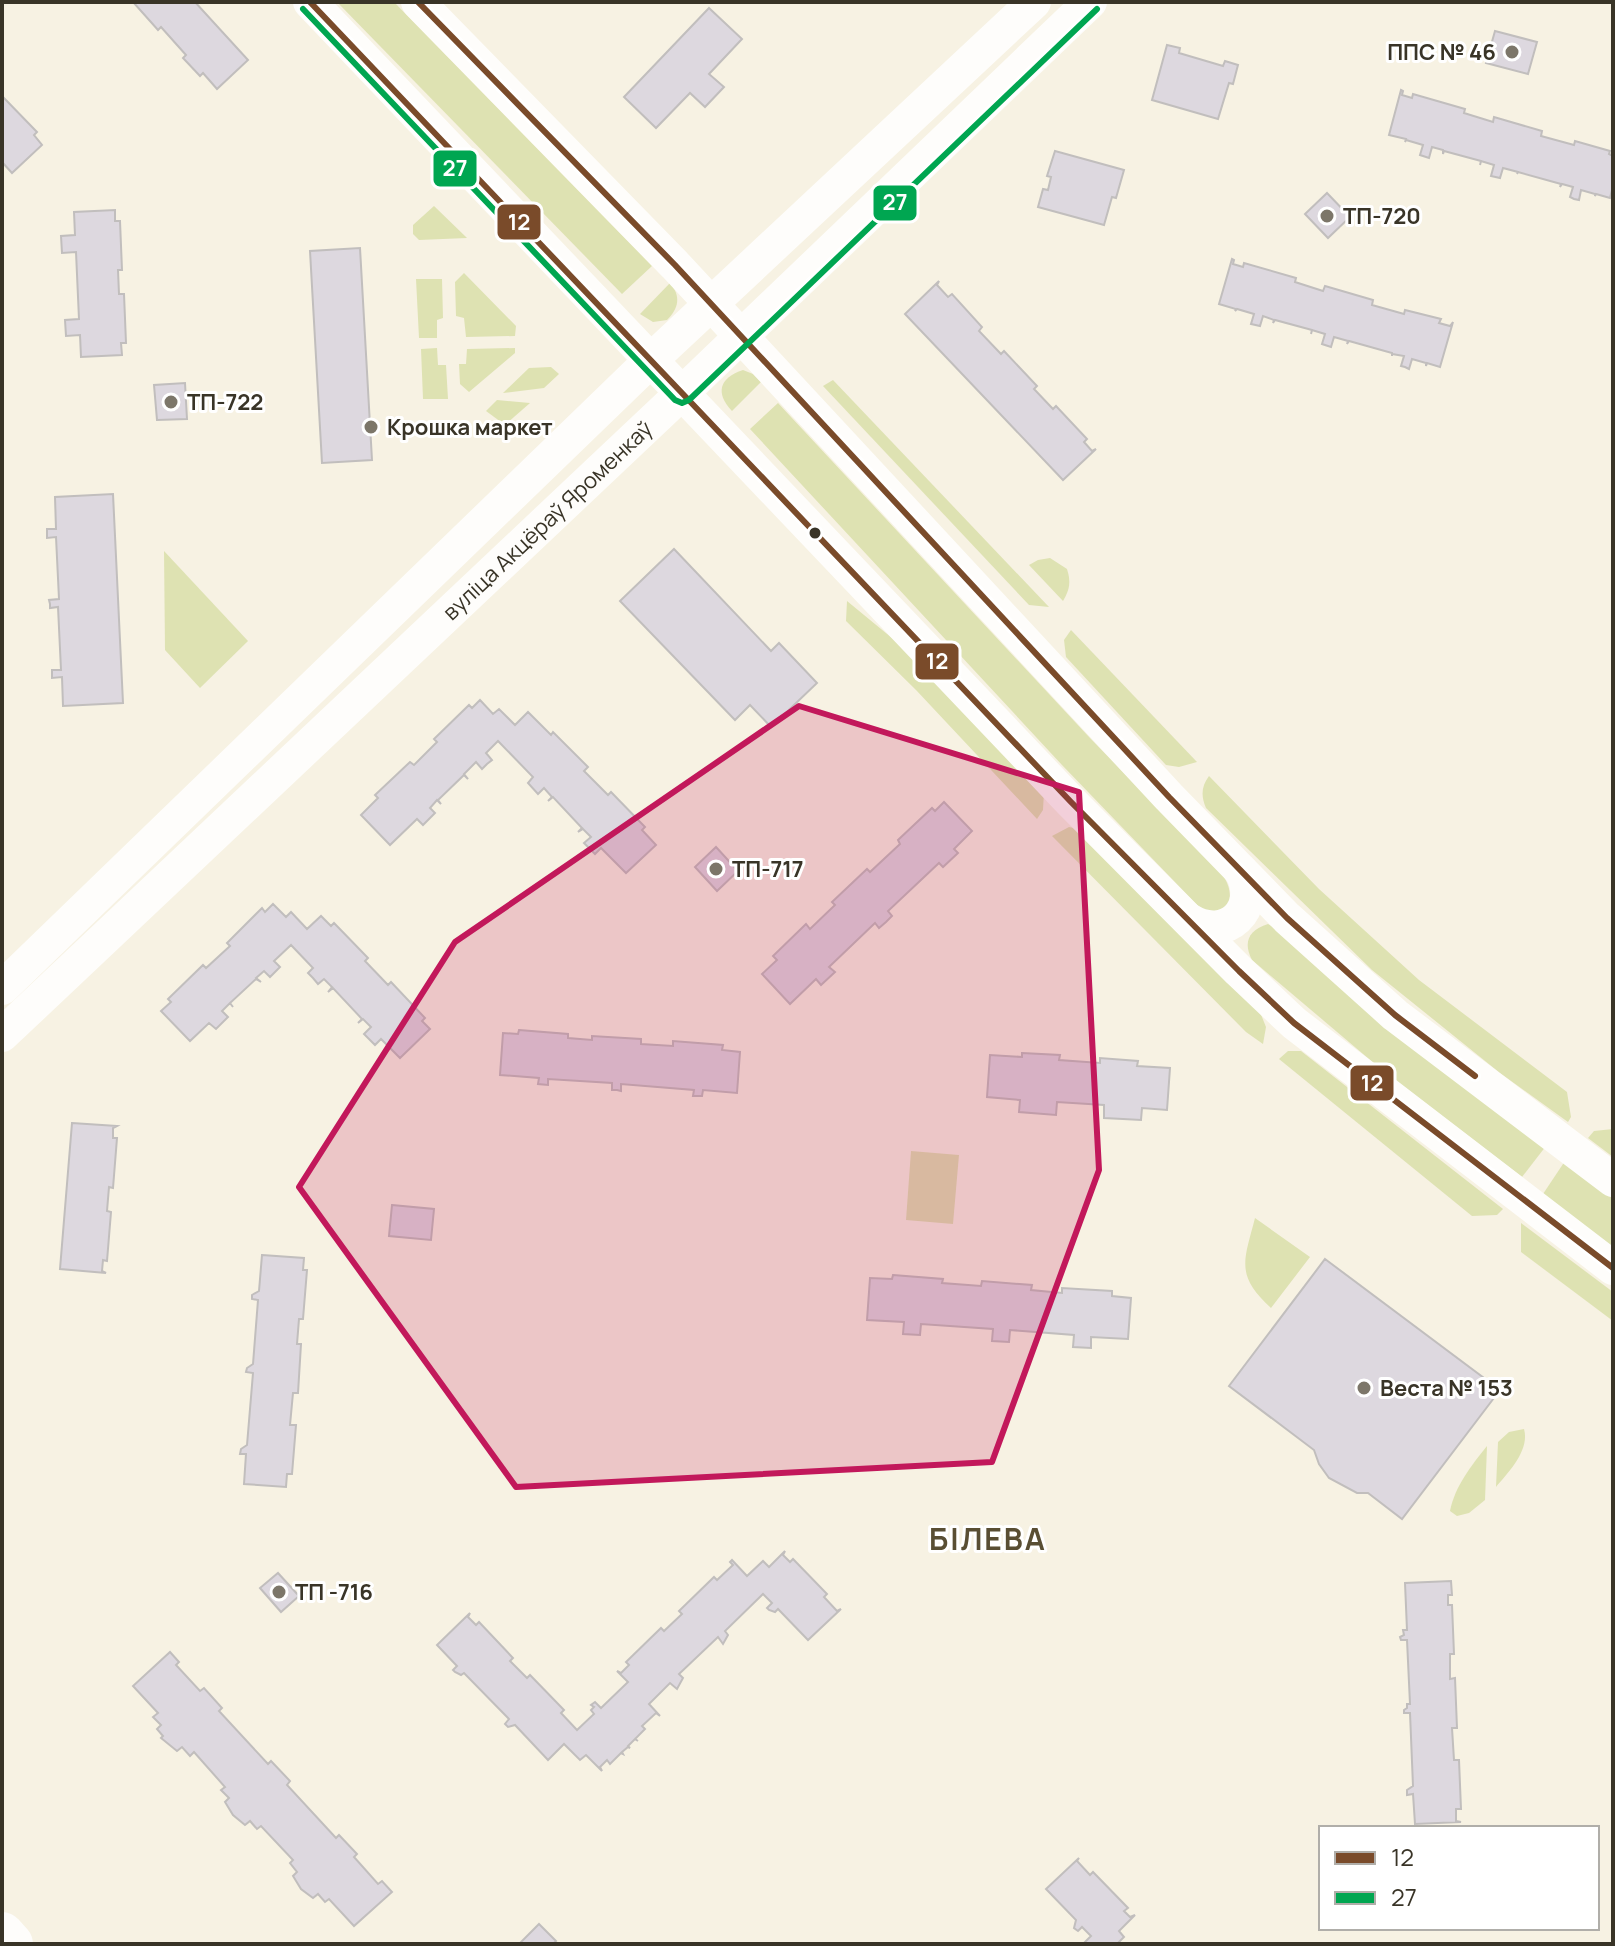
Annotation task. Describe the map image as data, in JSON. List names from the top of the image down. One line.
{"streets":{"street":["вуліца Акцёраў Яроменкаў"]},"districts":["БІЛЕВА"],"places":["ППС № 46","ТП-720","ТП-722","Крошка маркет","ТП-717","Веста № 153","ТП -716"],"lines":["transit line 12","transit line 27"],"legend":["12","27"]}
